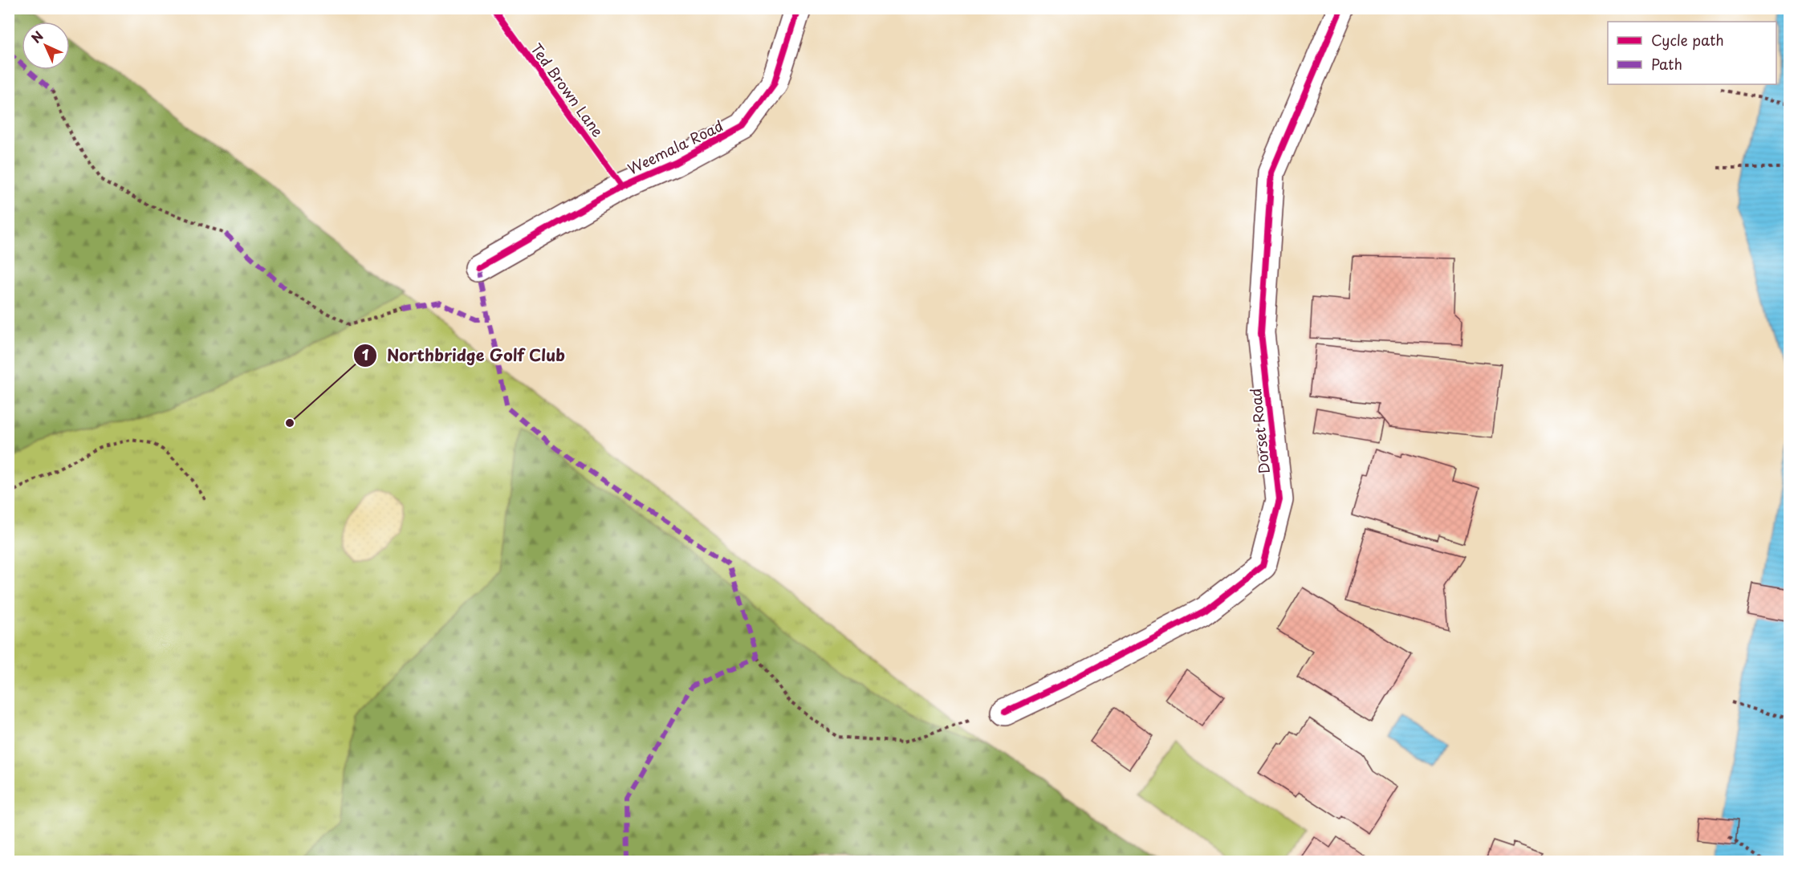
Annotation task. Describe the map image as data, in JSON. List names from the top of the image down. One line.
{"streets":{"street":["Weemala Road","Dorset Road"],"cycle path":["Ted Brown Lane"]},"crossings":[["Ted Brown Lane","Weemala Road"]],"places":["Northbridge Golf Club"],"legend":["Cycle path","Path"],"north":"top left"}
